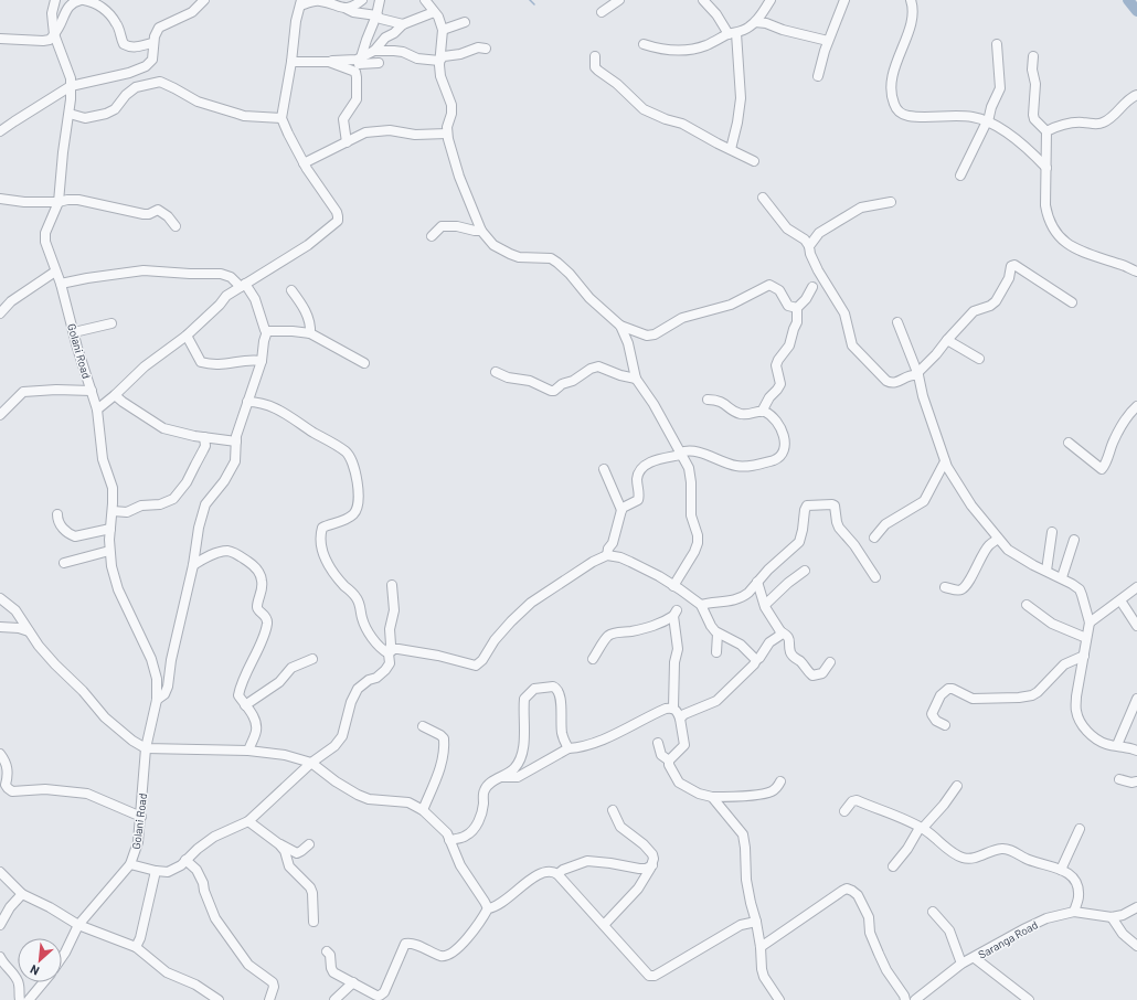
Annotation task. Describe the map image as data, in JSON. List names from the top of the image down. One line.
{"streets":{"street":["Golani Road","Saranga Road"]},"north":"bottom left"}
